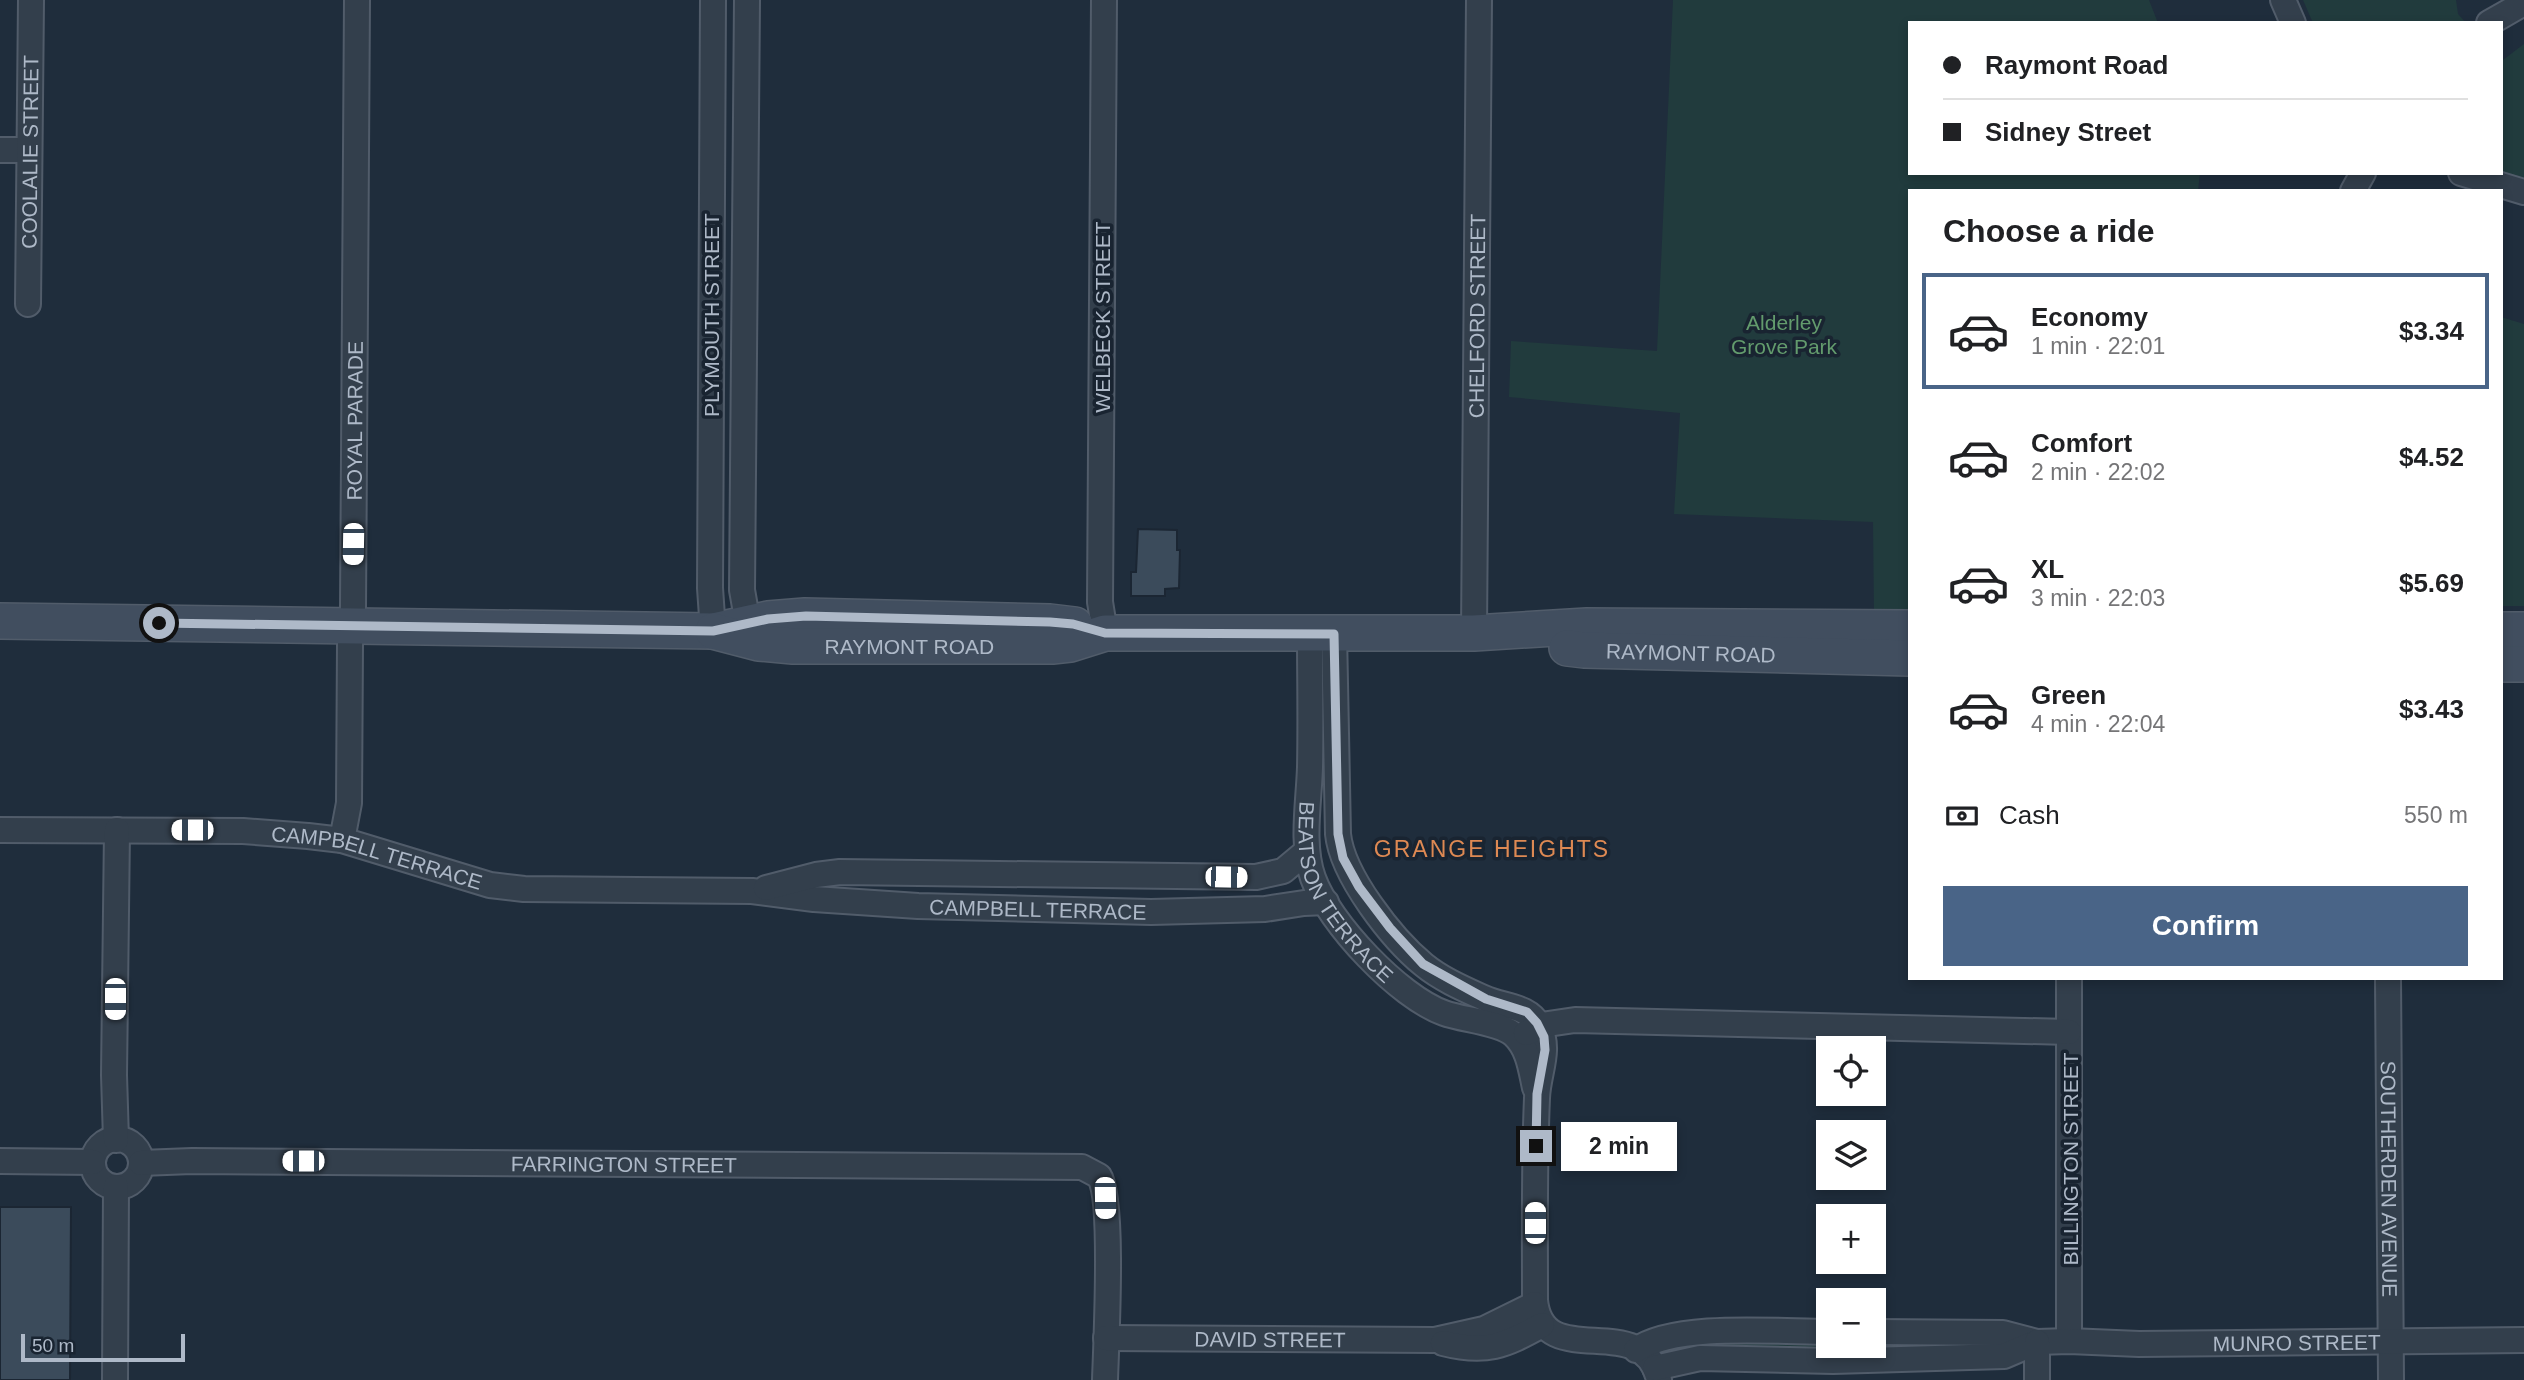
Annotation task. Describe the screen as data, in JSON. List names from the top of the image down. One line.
{"streets":{"main road":["RAYMONT ROAD"],"street":["COOLALIE STREET","PLYMOUTH STREET","CHELFORD STREET","WELBECK STREET","ROYAL PARADE","CAMPBELL TERRACE","BEATSON TERRACE","BILLINGTON STREET","FARRINGTON STREET","SOUTHERDEN AVENUE","DAVID STREET","MUNRO STREET"]},"crossings":[["PLYMOUTH STREET","RAYMONT ROAD"],["CHELFORD STREET","RAYMONT ROAD"],["WELBECK STREET","RAYMONT ROAD"],["ROYAL PARADE","RAYMONT ROAD"],["ROYAL PARADE","CAMPBELL TERRACE"],["RAYMONT ROAD","BEATSON TERRACE"],["CAMPBELL TERRACE","BEATSON TERRACE"],["BILLINGTON STREET","MUNRO STREET"],["FARRINGTON STREET","DAVID STREET"],["SOUTHERDEN AVENUE","MUNRO STREET"]],"districts":["GRANGE HEIGHTS"],"parks":["Alderley Grove Park"],"scale_bar":"50 m","page":{"banner":["Raymont Road","Sidney Street"],"heading":"Choose a ride","list":[{"name":"Economy","note":"1 min · 22:01","value":"$3.34"},{"name":"Comfort","note":"2 min · 22:02","value":"$4.52"},{"name":"XL","note":"3 min · 22:03","value":"$5.69"},{"name":"Green","note":"4 min · 22:04","value":"$3.43"}],"pay":["Cash","550 m"],"buttons":"Confirm","map_buttons":["+","−"],"bubble":"2 min","scale":"50 m"}}
